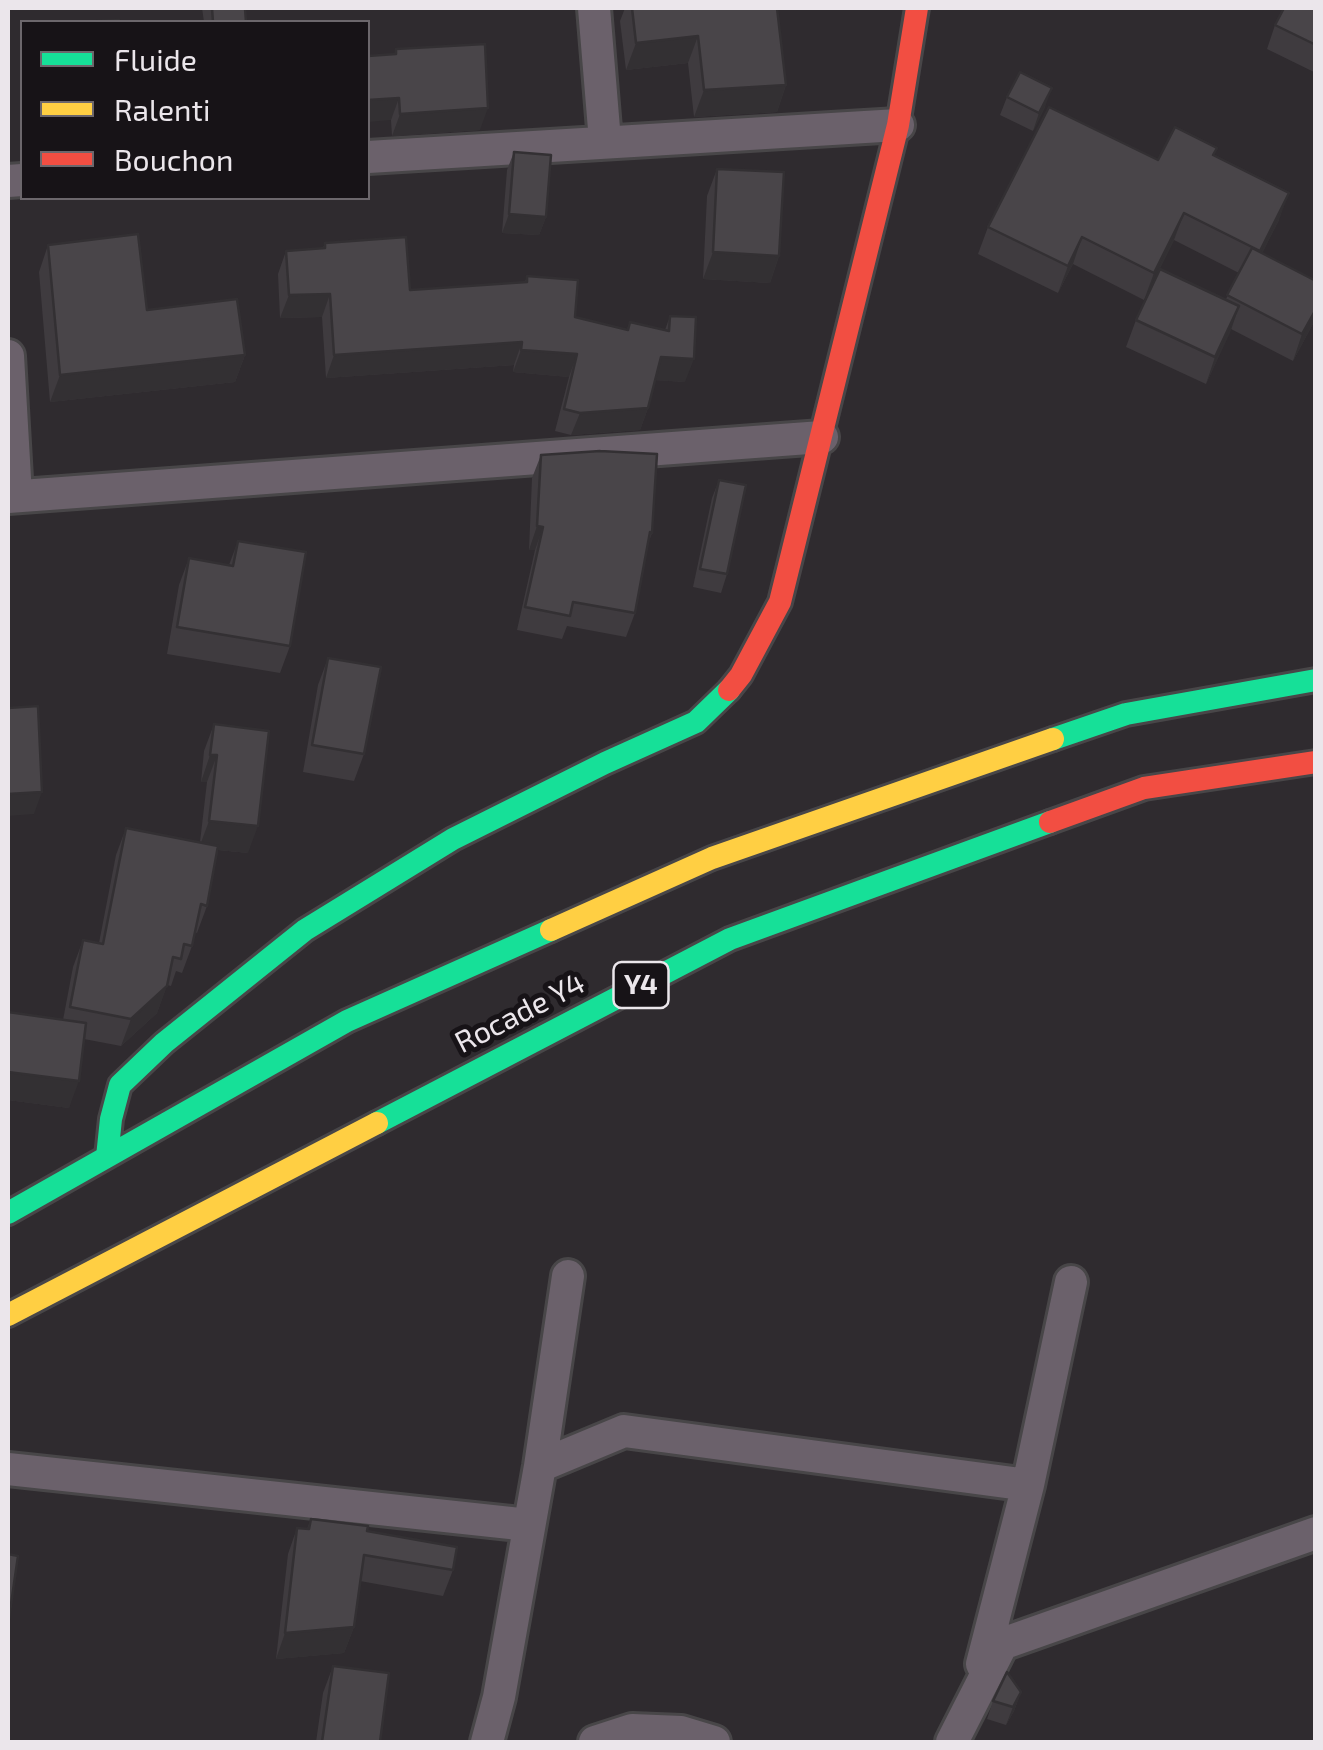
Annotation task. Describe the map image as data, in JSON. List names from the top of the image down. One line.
{"streets":{"main road":["Y4","Rocade Y4"]},"legend":["Fluide","Ralenti","Bouchon"]}
